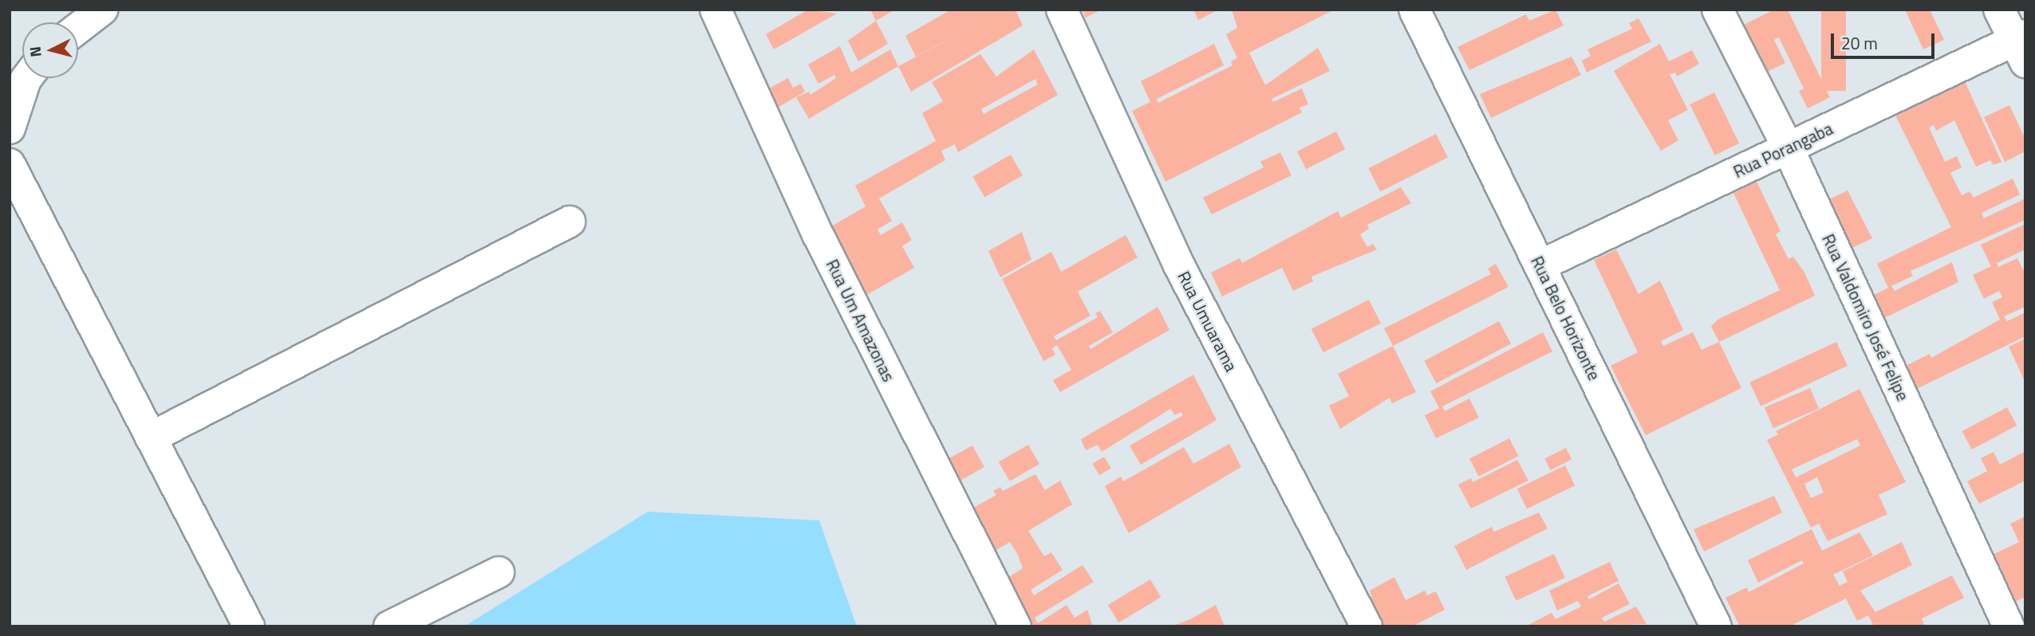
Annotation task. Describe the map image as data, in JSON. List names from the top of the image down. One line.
{"streets":{"street":["Rua Porangaba","Rua Valdomiro José Felipe","Rua Belo Horizonte","Rua Um Amazonas","Rua Umuarama"]},"crossings":[["Rua Porangaba","Rua Valdomiro José Felipe"],["Rua Porangaba","Rua Belo Horizonte"]],"scale_bar":"20 m","north":"left"}
